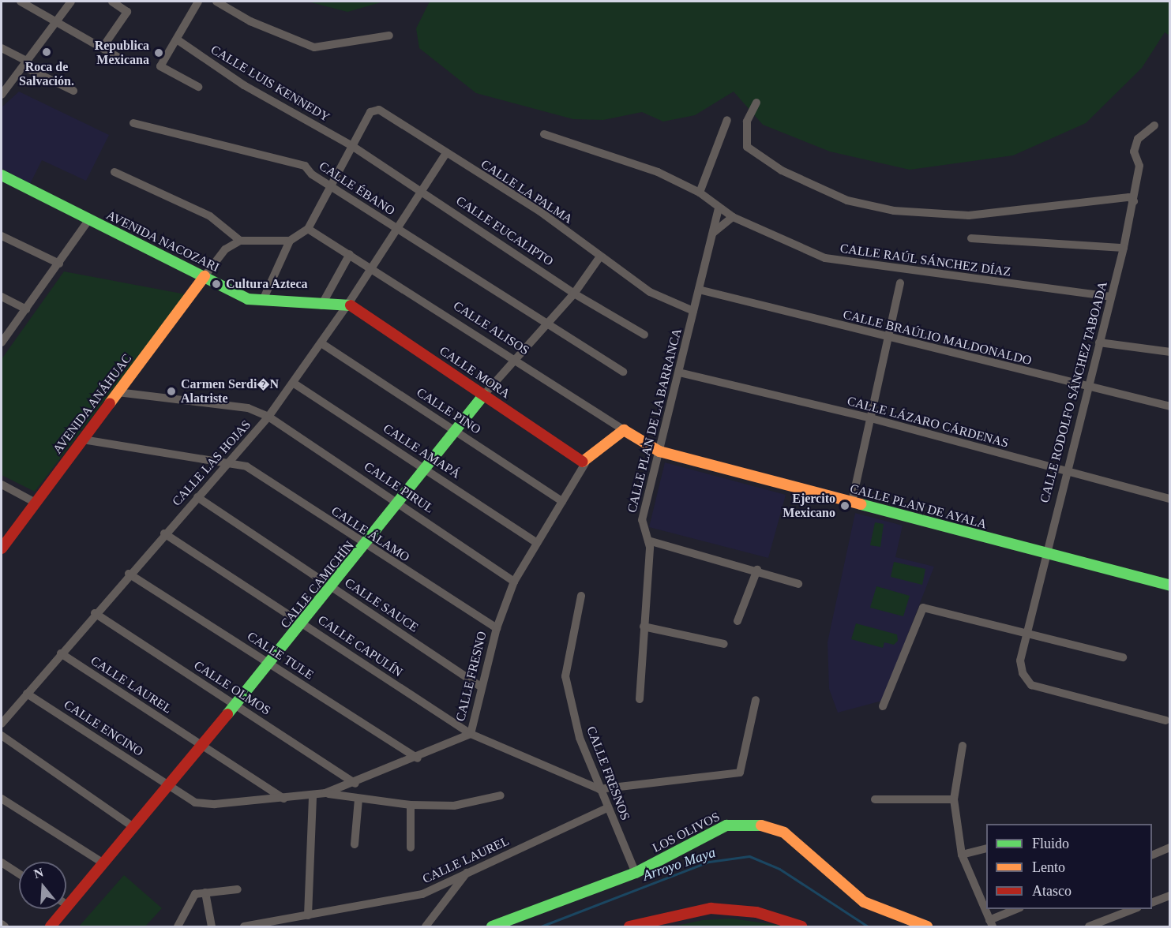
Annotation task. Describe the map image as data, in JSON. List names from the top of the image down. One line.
{"streets":{"main road":["AVENIDA NACOZARI","CALLE ALISOS","CALLE MORA","AVENIDA ANÁHUAC","CALLE PLAN DE AYALA","CALLE CAMICHÍN","CALLE FRESNO","LOS OLIVOS"],"street":["CALLE LUIS KENNEDY","CALLE ÉBANO","CALLE LA PALMA","CALLE EUCALIPTO","CALLE RAÚL SÁNCHEZ DÍAZ","CALLE BRAÚLIO MALDONALDO","CALLE RODOLFO SÁNCHEZ TABOADA","CALLE PINO","CALLE PLAN DE LA BARRANCA","CALLE LÁZARO CÁRDENAS","CALLE AMAPÁ","CALLE LAS HOJAS","CALLE PIRUL","CALLE ÁLAMO","CALLE SAUCE","CALLE CAPULÍN","CALLE TULE","CALLE LAUREL","CALLE OLMOS","CALLE ENCINO","CALLE FRESNOS"]},"crossings":[["CALLE LUIS KENNEDY","CALLE LA PALMA"],["CALLE LUIS KENNEDY","CALLE EUCALIPTO"],["CALLE ÉBANO","CALLE LAS HOJAS"],["CALLE ÉBANO","CALLE CAMICHÍN"],["CALLE LA PALMA","CALLE EUCALIPTO"],["CALLE LA PALMA","CALLE PLAN DE LA BARRANCA"],["CALLE LA PALMA","CALLE LAS HOJAS"],["CALLE LA PALMA","CALLE CAMICHÍN"],["CALLE EUCALIPTO","CALLE LAS HOJAS"],["CALLE EUCALIPTO","CALLE CAMICHÍN"],["AVENIDA NACOZARI","CALLE MORA"],["AVENIDA NACOZARI","AVENIDA ANÁHUAC"],["AVENIDA NACOZARI","CALLE LAS HOJAS"],["CALLE RAÚL SÁNCHEZ DÍAZ","CALLE RODOLFO SÁNCHEZ TABOADA"],["CALLE RAÚL SÁNCHEZ DÍAZ","CALLE PLAN DE LA BARRANCA"],["CALLE ALISOS","CALLE PLAN DE LA BARRANCA"],["CALLE ALISOS","CALLE LAS HOJAS"],["CALLE ALISOS","CALLE PLAN DE AYALA"],["CALLE ALISOS","CALLE CAMICHÍN"],["CALLE ALISOS","CALLE FRESNO"],["CALLE BRAÚLIO MALDONALDO","CALLE RODOLFO SÁNCHEZ TABOADA"],["CALLE BRAÚLIO MALDONALDO","CALLE PLAN DE LA BARRANCA"],["CALLE MORA","CALLE LAS HOJAS"],["CALLE MORA","CALLE CAMICHÍN"],["CALLE MORA","CALLE FRESNO"],["CALLE RODOLFO SÁNCHEZ TABOADA","CALLE LÁZARO CÁRDENAS"],["CALLE RODOLFO SÁNCHEZ TABOADA","CALLE PLAN DE AYALA"],["AVENIDA ANÁHUAC","CALLE PIRUL"],["AVENIDA ANÁHUAC","CALLE ÁLAMO"],["CALLE PINO","CALLE LAS HOJAS"],["CALLE PINO","CALLE CAMICHÍN"],["CALLE PINO","CALLE FRESNO"],["CALLE PLAN DE LA BARRANCA","CALLE LÁZARO CÁRDENAS"],["CALLE PLAN DE LA BARRANCA","CALLE PLAN DE AYALA"],["CALLE AMAPÁ","CALLE LAS HOJAS"],["CALLE AMAPÁ","CALLE CAMICHÍN"],["CALLE AMAPÁ","CALLE FRESNO"],["CALLE LAS HOJAS","CALLE PIRUL"],["CALLE LAS HOJAS","CALLE ÁLAMO"],["CALLE LAS HOJAS","CALLE SAUCE"],["CALLE LAS HOJAS","CALLE CAPULÍN"],["CALLE LAS HOJAS","CALLE TULE"],["CALLE LAS HOJAS","CALLE LAUREL"],["CALLE LAS HOJAS","CALLE OLMOS"],["CALLE LAS HOJAS","CALLE ENCINO"],["CALLE PIRUL","CALLE CAMICHÍN"],["CALLE PIRUL","CALLE FRESNO"],["CALLE ÁLAMO","CALLE CAMICHÍN"],["CALLE ÁLAMO","CALLE FRESNO"],["CALLE CAMICHÍN","CALLE SAUCE"],["CALLE CAMICHÍN","CALLE CAPULÍN"],["CALLE CAMICHÍN","CALLE TULE"],["CALLE CAMICHÍN","CALLE FRESNO"],["CALLE CAMICHÍN","CALLE LAUREL"],["CALLE CAMICHÍN","CALLE OLMOS"],["CALLE CAMICHÍN","CALLE ENCINO"],["CALLE SAUCE","CALLE FRESNO"],["CALLE CAPULÍN","CALLE FRESNO"],["CALLE TULE","CALLE FRESNO"],["CALLE FRESNO","CALLE LAUREL"],["CALLE FRESNO","CALLE OLMOS"],["CALLE FRESNO","CALLE ENCINO"],["CALLE LAUREL","CALLE FRESNOS"],["CALLE FRESNOS","LOS OLIVOS"]],"water":["Arroyo Maya"],"places":["Roca de Salvación.","Republica Mexicana","Cultura Azteca","Carmen Serdi�N Alatriste","Ejercito Mexicano"],"legend":["Fluido","Lento","Atasco"],"north":"top"}
